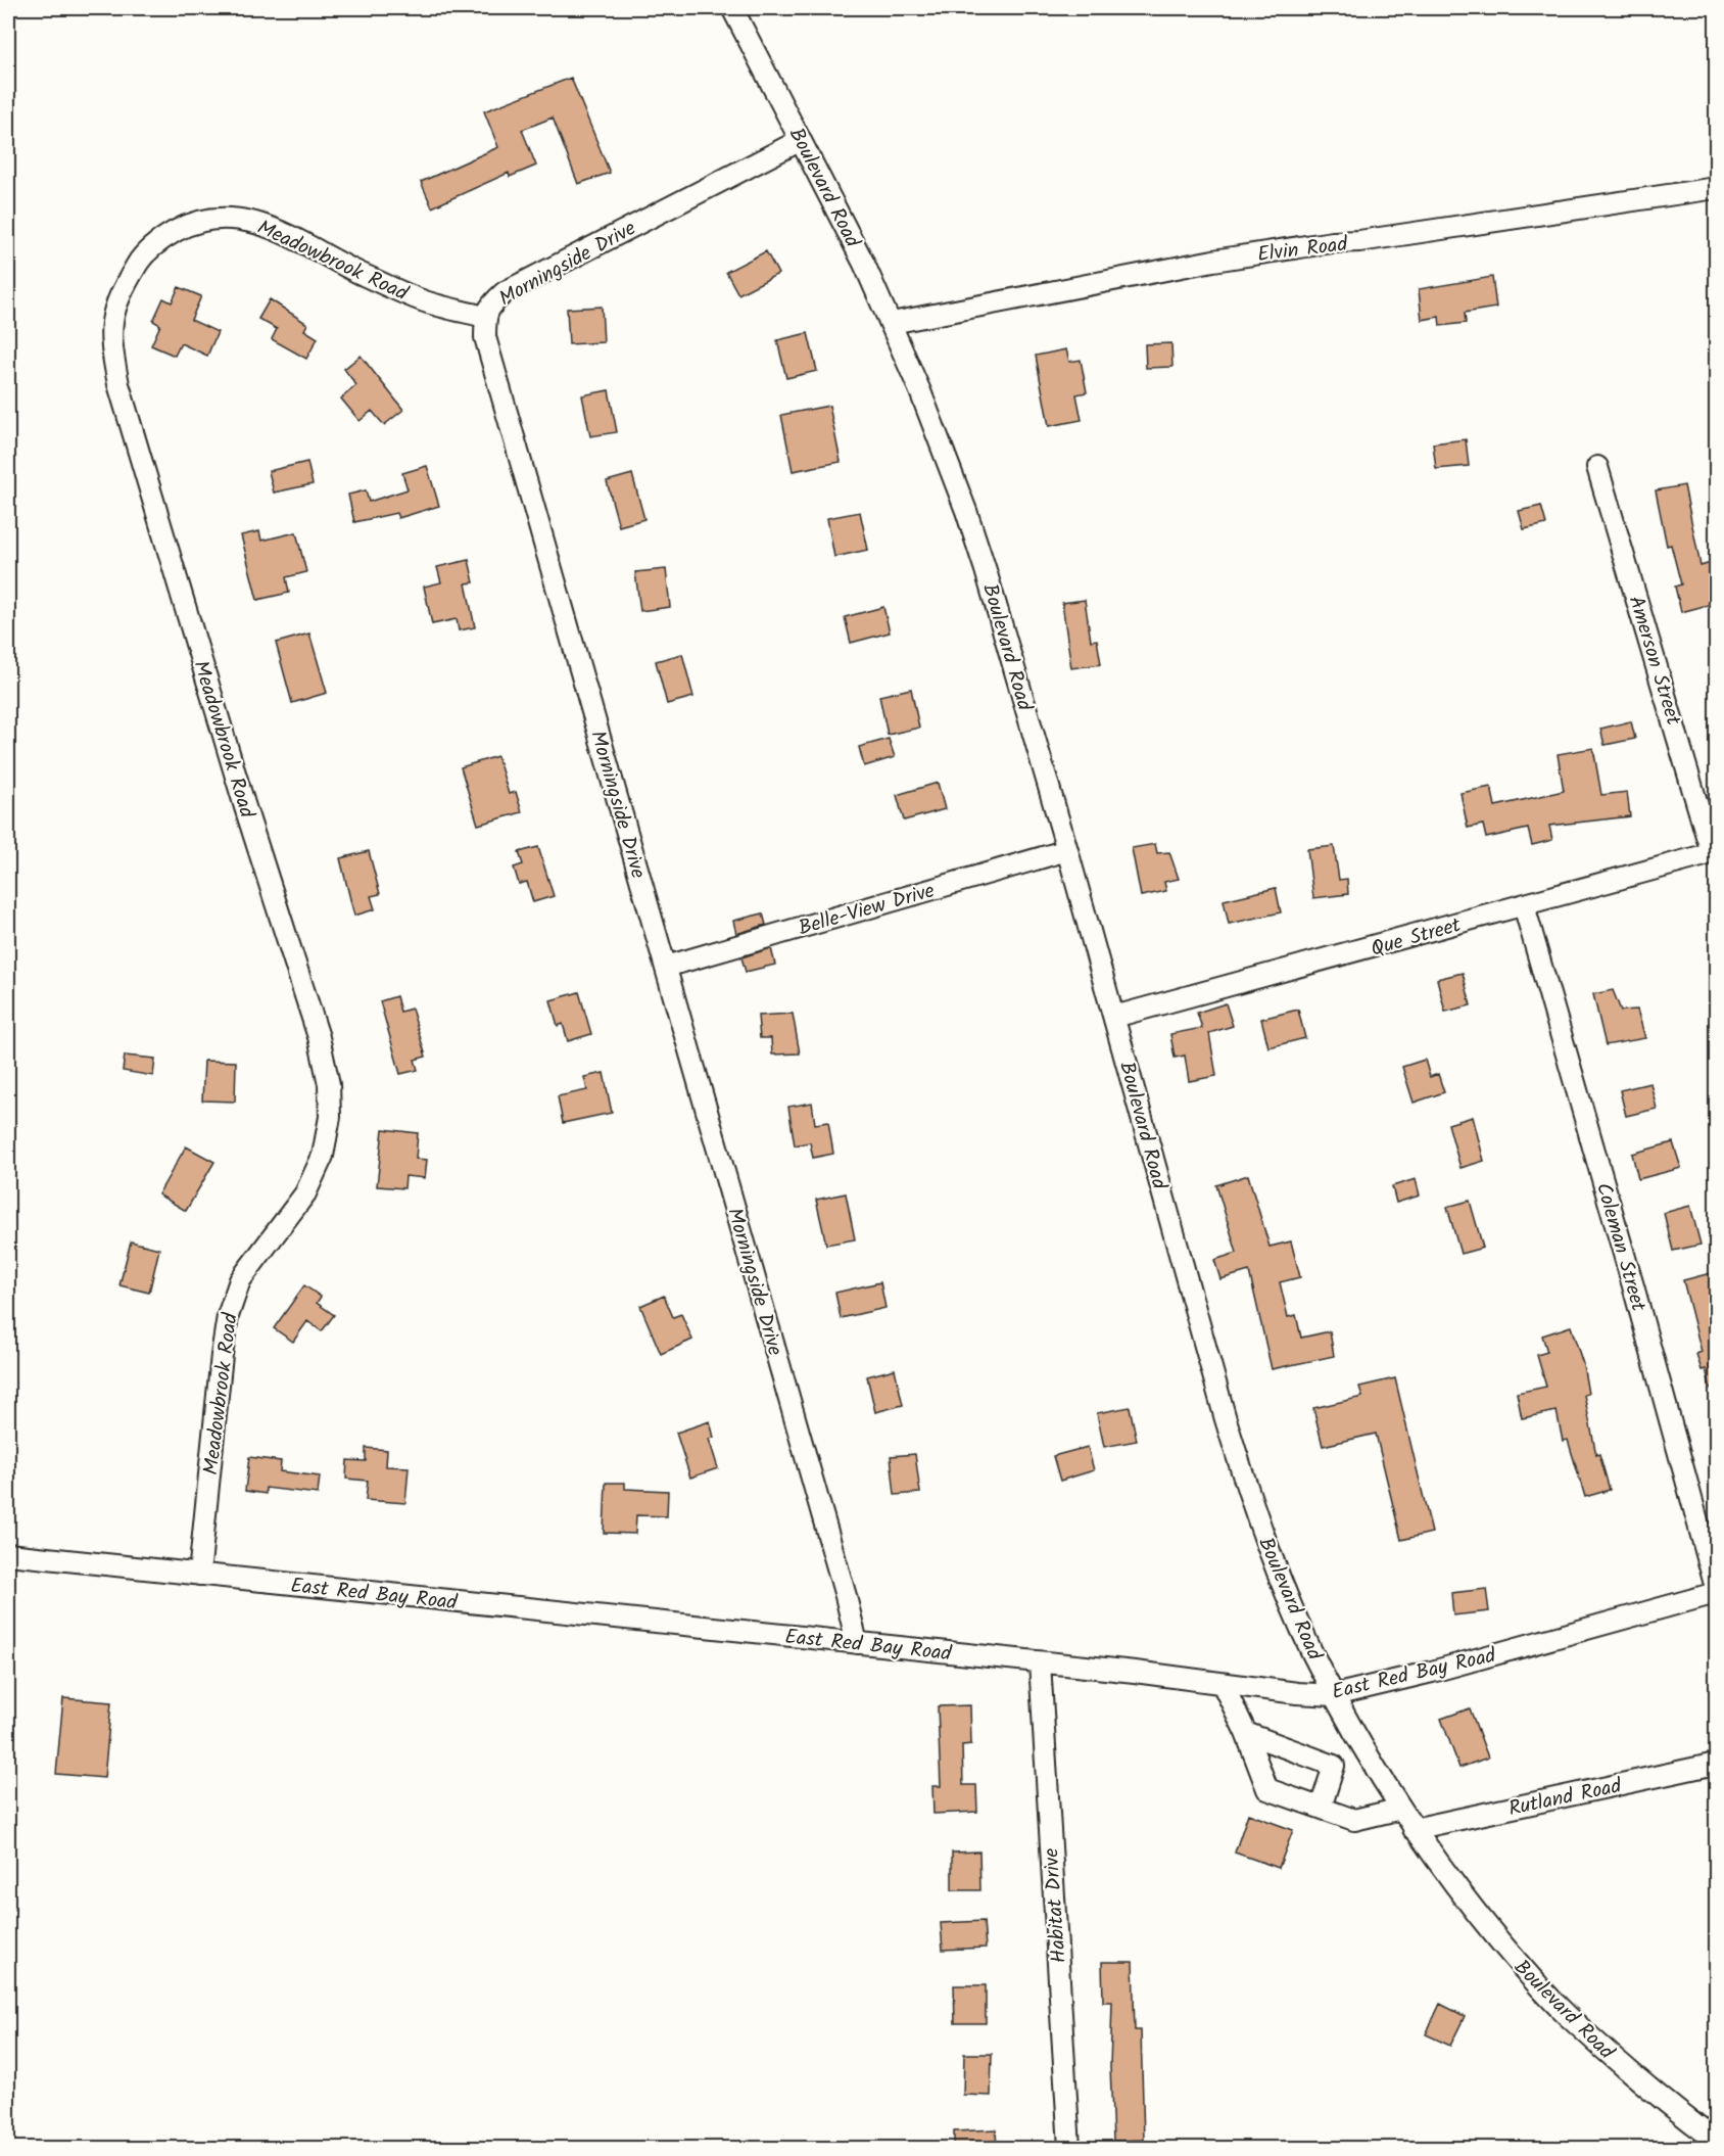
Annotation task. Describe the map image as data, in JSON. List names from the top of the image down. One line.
{"streets":{"street":["Boulevard Road","Elvin Road","Meadowbrook Road","Morningside Drive","Amerson Street","Belle-View Drive","Que Street","Coleman Street","East Red Bay Road","Rutland Road","Habitat Drive"]},"crossings":[["Boulevard Road","Elvin Road"],["Boulevard Road","Morningside Drive"],["Boulevard Road","Belle-View Drive"],["Boulevard Road","Que Street"],["Boulevard Road","East Red Bay Road"],["Boulevard Road","Rutland Road"],["Meadowbrook Road","Morningside Drive"],["Meadowbrook Road","East Red Bay Road"],["Morningside Drive","Belle-View Drive"],["Morningside Drive","East Red Bay Road"],["Amerson Street","Que Street"],["Que Street","Coleman Street"],["Coleman Street","East Red Bay Road"],["East Red Bay Road","Habitat Drive"]]}
